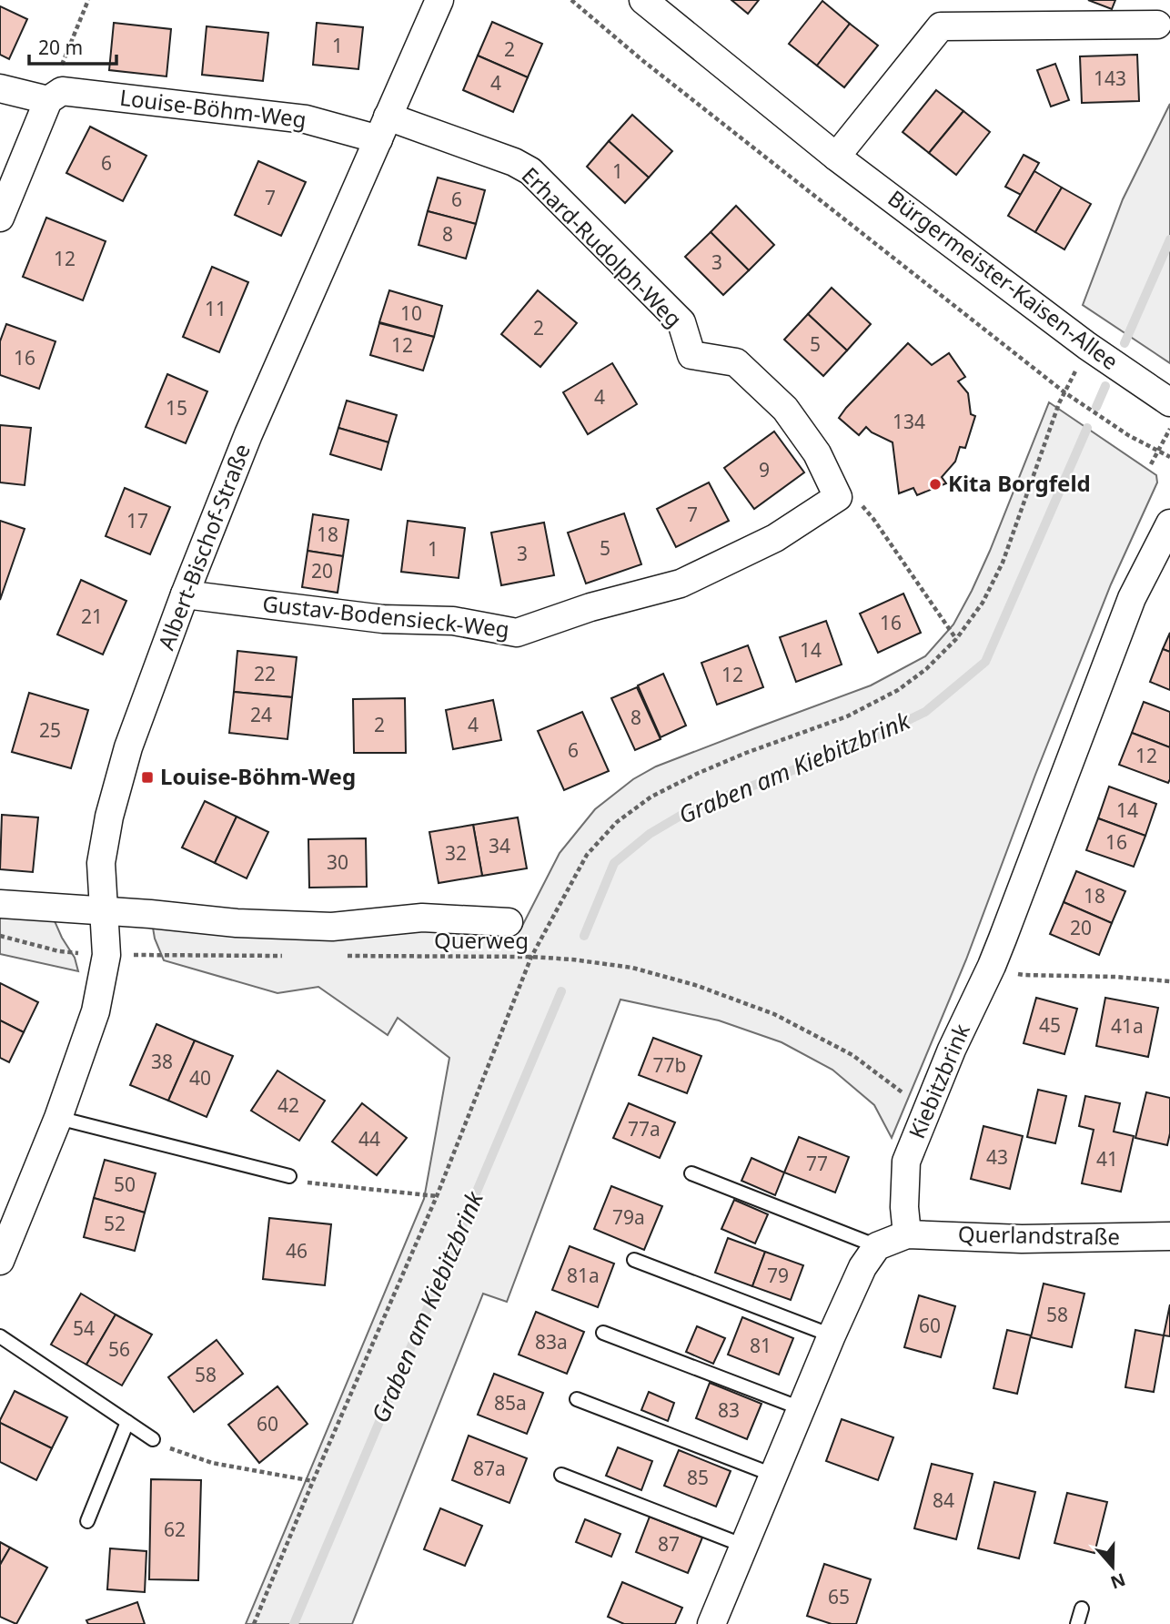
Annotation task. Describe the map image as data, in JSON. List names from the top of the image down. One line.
{"streets":{"street":["Louise-Böhm-Weg","Erhard-Rudolph-Weg","Bürgermeister-Kaisen-Allee","Albert-Bischof-Straße","Gustav-Bodensieck-Weg","Kiebitzbrink","Querlandstraße"],"path":["Querweg"]},"crossings":[["Louise-Böhm-Weg","Erhard-Rudolph-Weg"],["Louise-Böhm-Weg","Albert-Bischof-Straße"],["Erhard-Rudolph-Weg","Albert-Bischof-Straße"],["Erhard-Rudolph-Weg","Gustav-Bodensieck-Weg"],["Albert-Bischof-Straße","Gustav-Bodensieck-Weg"],["Querweg","Kiebitzbrink"],["Kiebitzbrink","Querlandstraße"]],"water":["Graben am Kiebitzbrink"],"places":{"other":["Kita Borgfeld"],"transit":["Louise-Böhm-Weg"]},"house_numbers":["1","2","143","4","6","1","7","6","8","12","3","11","10","2","5","12","16","4","15","134","9","7","17","18","5","1","3","20","21","16","14","22","12","24","8","2","4","25","6","12","14","16","34","32","30","18","20","45","41a","38","77b","40","42","77a","44","43","41","77","50","79a","52","46","81a","79","58","60","54","83a","81","56","58","85a","83","60","87a","85","84","62","87","65"],"scale_bar":"20 m","north":"bottom"}
